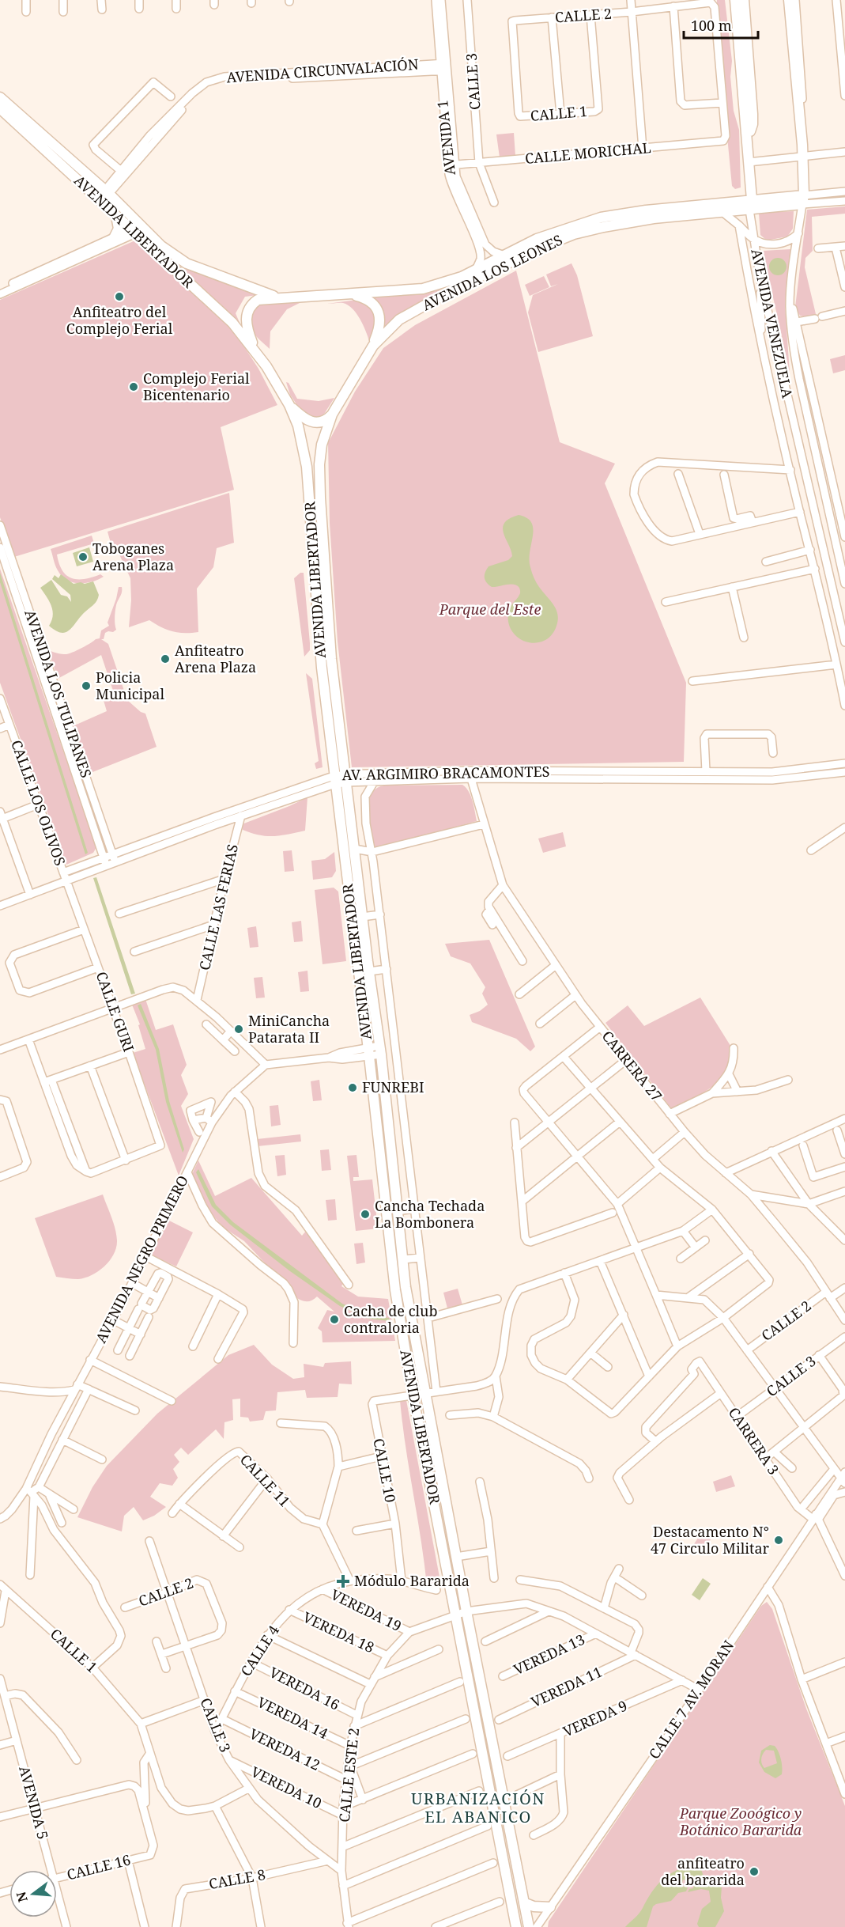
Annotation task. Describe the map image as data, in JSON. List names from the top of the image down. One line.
{"streets":{"main road":["AVENIDA LIBERTADOR","AVENIDA LOS LEONES","AVENIDA VENEZUELA"],"street":["CALLE 2","AVENIDA CIRCUNVALACIÓN","CALLE 3","CALLE 1","AVENIDA 1","CALLE MORICHAL","AVENIDA LOS TULIPANES","AV. ARGIMIRO BRACAMONTES","CALLE LOS OLIVOS","CALLE LAS FERIAS","CALLE GURI","CARRERA 27","AVENIDA NEGRO PRIMERO","CARRERA 3","CALLE 10","CALLE 11","VEREDA 19","VEREDA 18","CALLE 4","VEREDA 13","VEREDA 11","VEREDA 16","CALLE 7 AV. MORAN","VEREDA 14","VEREDA 9","VEREDA 12","CALLE ESTE 2","VEREDA 10","AVENIDA 5","CALLE 16","CALLE 8"]},"crossings":[["CALLE 2","CALLE 3"],["CALLE 2","CALLE 1"],["CALLE 2","CALLE MORICHAL"],["CALLE 2","CARRERA 27"],["AVENIDA CIRCUNVALACIÓN","AVENIDA 1"],["CALLE 3","CALLE 1"],["CALLE 3","CALLE MORICHAL"],["CALLE 3","CARRERA 3"],["CALLE 3","CALLE 4"],["CALLE 3","CALLE ESTE 2"],["CALLE 3","VEREDA 10"],["CALLE 3","CALLE 8"],["AVENIDA 1","CALLE MORICHAL"],["AVENIDA 1","AVENIDA LOS LEONES"],["AVENIDA LIBERTADOR","AVENIDA LOS LEONES"],["AVENIDA LIBERTADOR","AV. ARGIMIRO BRACAMONTES"],["AVENIDA LIBERTADOR","CALLE 10"],["AVENIDA LIBERTADOR","CALLE ESTE 2"],["AVENIDA LOS LEONES","AVENIDA VENEZUELA"],["AVENIDA LOS TULIPANES","AV. ARGIMIRO BRACAMONTES"],["AV. ARGIMIRO BRACAMONTES","CARRERA 27"],["CALLE LOS OLIVOS","CALLE GURI"],["CARRERA 3","CALLE 7 AV. MORAN"],["CALLE 10","CALLE 4"],["VEREDA 19","CALLE 4"],["VEREDA 19","CALLE ESTE 2"],["VEREDA 18","CALLE 4"],["VEREDA 18","CALLE ESTE 2"],["CALLE 4","VEREDA 16"],["CALLE 4","VEREDA 14"],["CALLE 4","VEREDA 12"],["VEREDA 13","CALLE ESTE 2"],["VEREDA 11","CALLE ESTE 2"],["VEREDA 16","CALLE ESTE 2"],["CALLE 7 AV. MORAN","CALLE ESTE 2"],["VEREDA 14","CALLE ESTE 2"],["VEREDA 9","CALLE ESTE 2"],["VEREDA 12","CALLE ESTE 2"],["CALLE ESTE 2","VEREDA 10"]],"districts":["URBANIZACIÓN EL ABANICO"],"parks":["Parque del Este","Parque Zooógico y Botánico Bararida"],"places":{"other":["Anfiteatro del Complejo Ferial","Complejo Ferial Bicentenario","Toboganes Arena Plaza","Anfiteatro Arena Plaza","Policia Municipal","MiniCancha Patarata II","FUNREBI","Cancha Techada La Bombonera","Cacha de club contraloria","Destacamento N° 47 Circulo Militar","anfiteatro del bararida"],"health":["Módulo Bararida"]},"scale_bar":"100 m","north":"left"}
